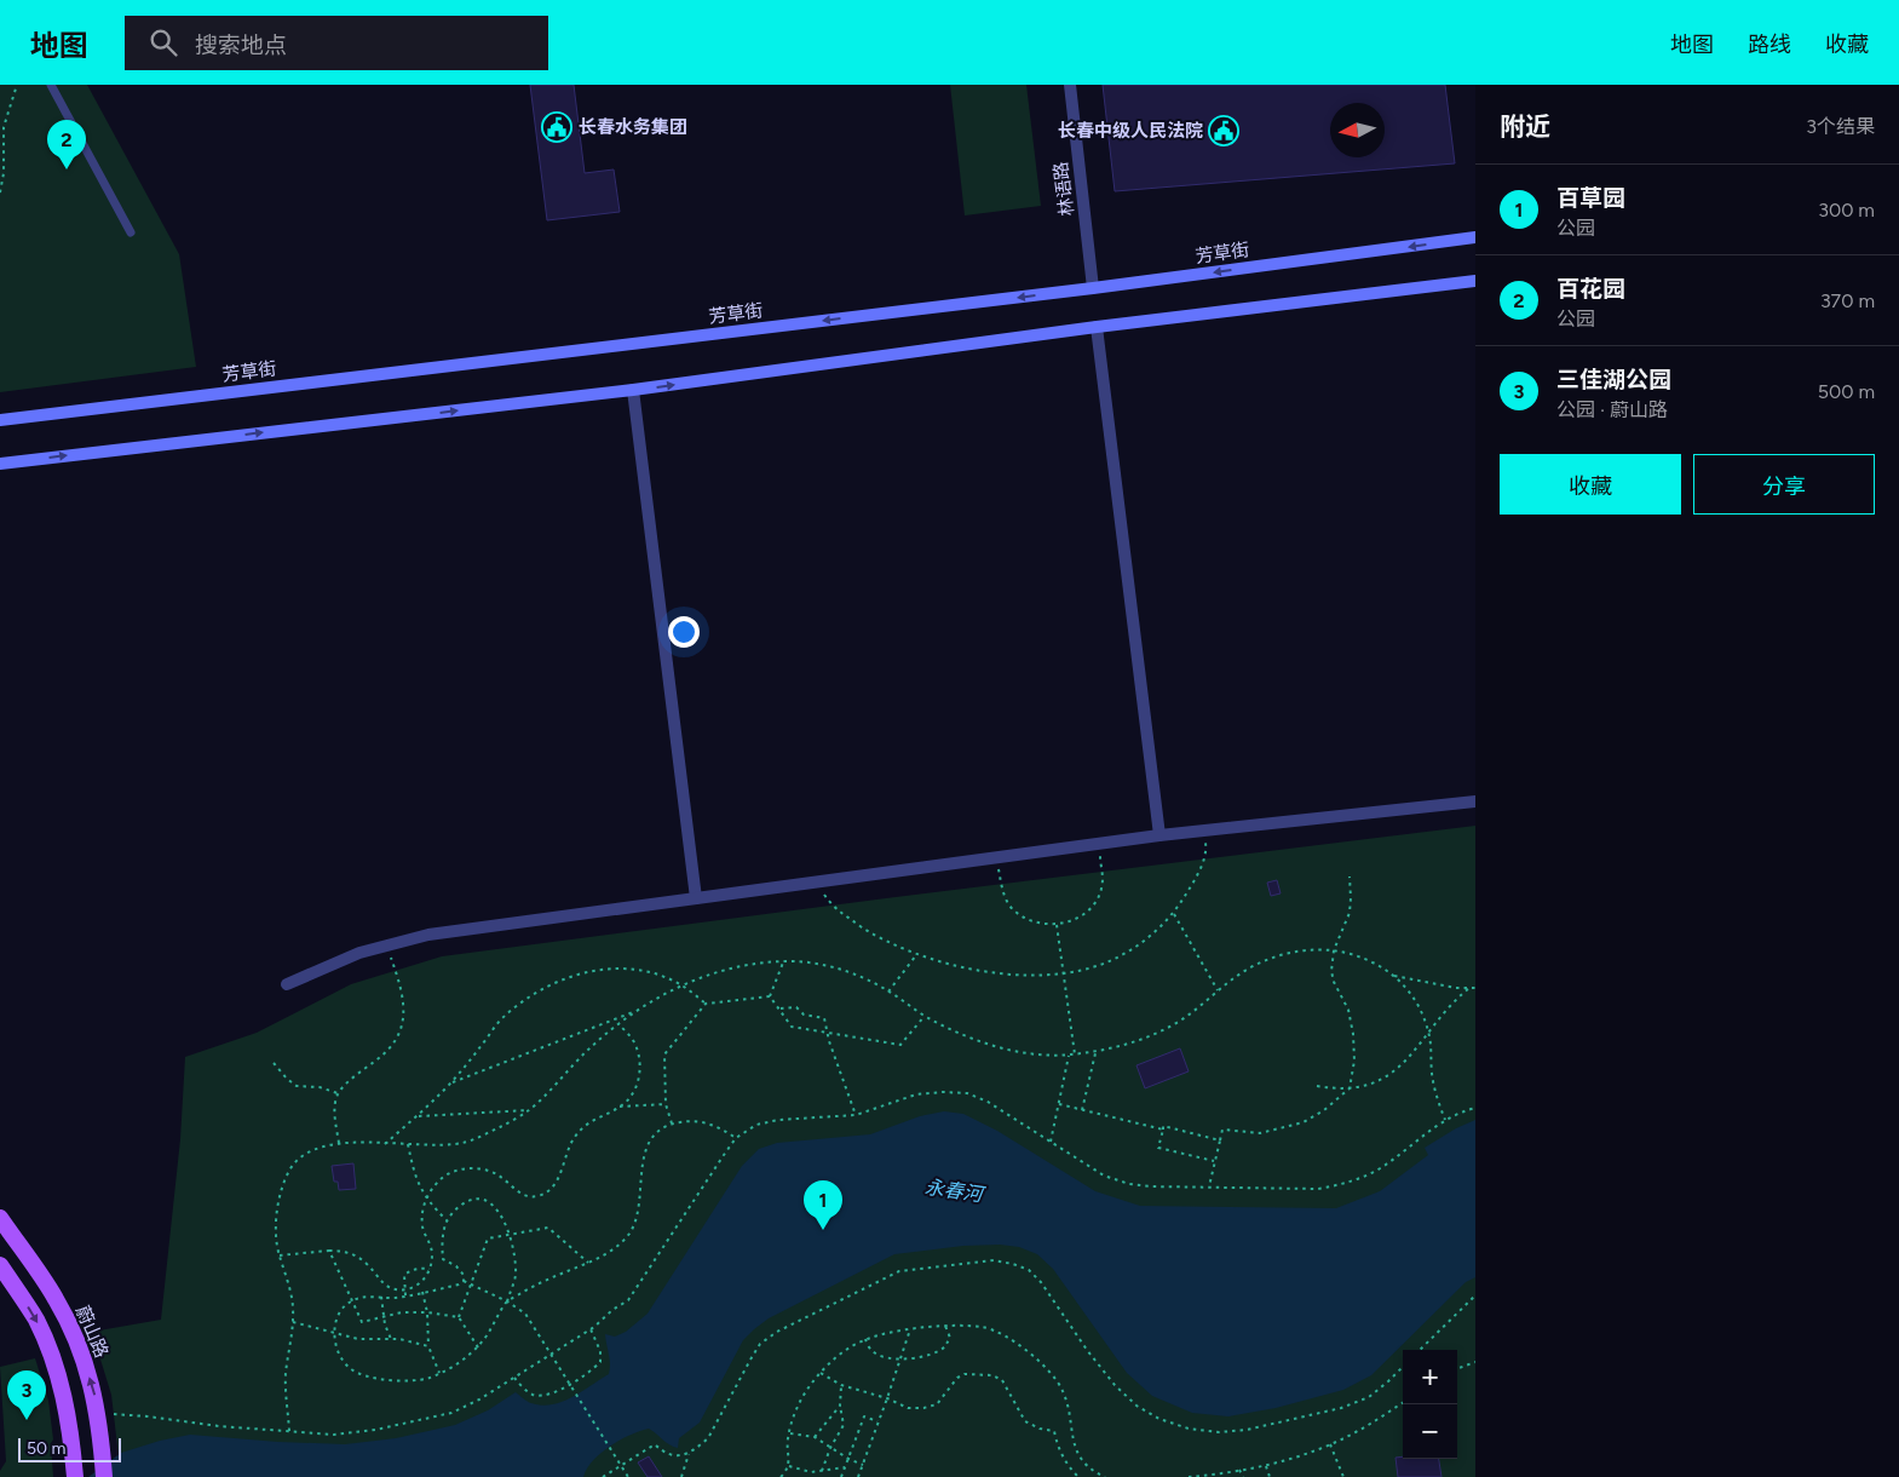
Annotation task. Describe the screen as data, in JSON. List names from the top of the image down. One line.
{"streets":{"main road":["芳草街","蔚山路"],"street":["林语路"]},"crossings":[["林语路","芳草街"]],"water":["永春河"],"places":{"public building":["长春水务集团","长春中级人民法院"]},"scale_bar":"50 m","north":"left","page":{"header":"地图","search":"搜索地点","nav":["地图","路线","收藏"],"heading":["附近","3个结果"],"pins":["2","1","3"],"list":[{"mark":"1","name":"百草园","note":"公园","value":"300 m"},{"mark":"2","name":"百花园","note":"公园","value":"370 m"},{"mark":"3","name":"三佳湖公园","note":"公园 · 蔚山路","value":"500 m"}],"buttons":["收藏","分享"],"map_buttons":["+","−"],"scale":"50 m"}}
